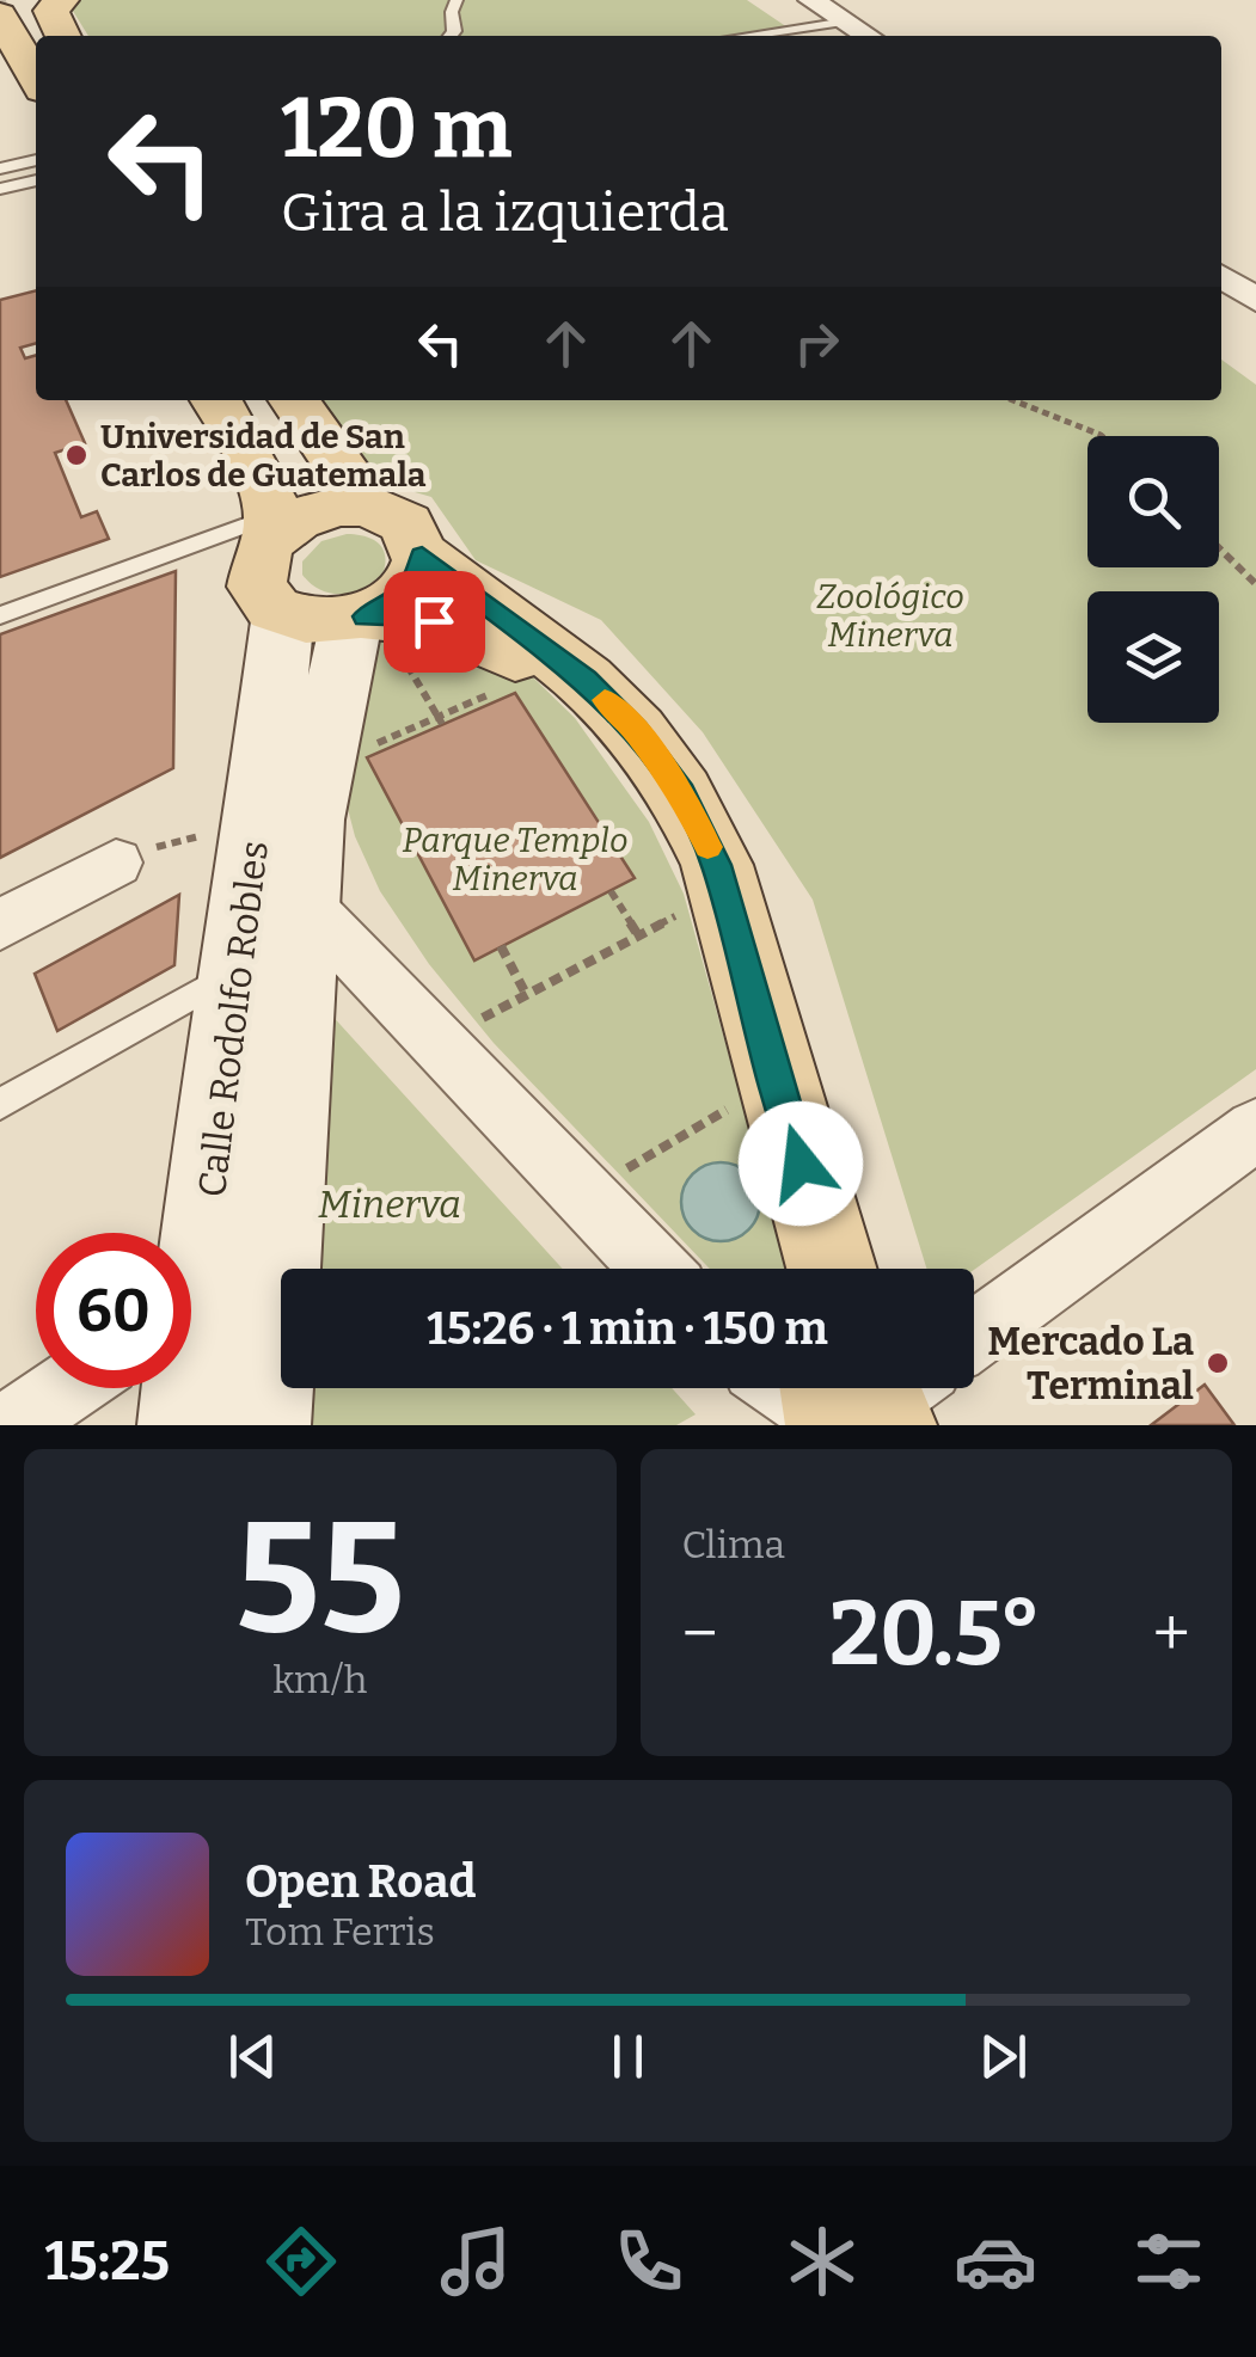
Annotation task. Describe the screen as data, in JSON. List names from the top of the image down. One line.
{"streets":{"main road":["Calle Rodolfo Robles"]},"parks":["Zoológico Minerva","Parque Templo Minerva","Minerva"],"places":["Universidad de San Carlos de Guatemala","Mercado La Terminal"],"page":{"turn":["120 m","Gira a la izquierda"],"limit":"60","trip":"15:26 · 1 min · 150 m","tile":[["55","km/h"],"Clima"],"heat":["−","20.5°","+"],"song":["Open Road","Tom Ferris"],"tabs":"15:25"}}
